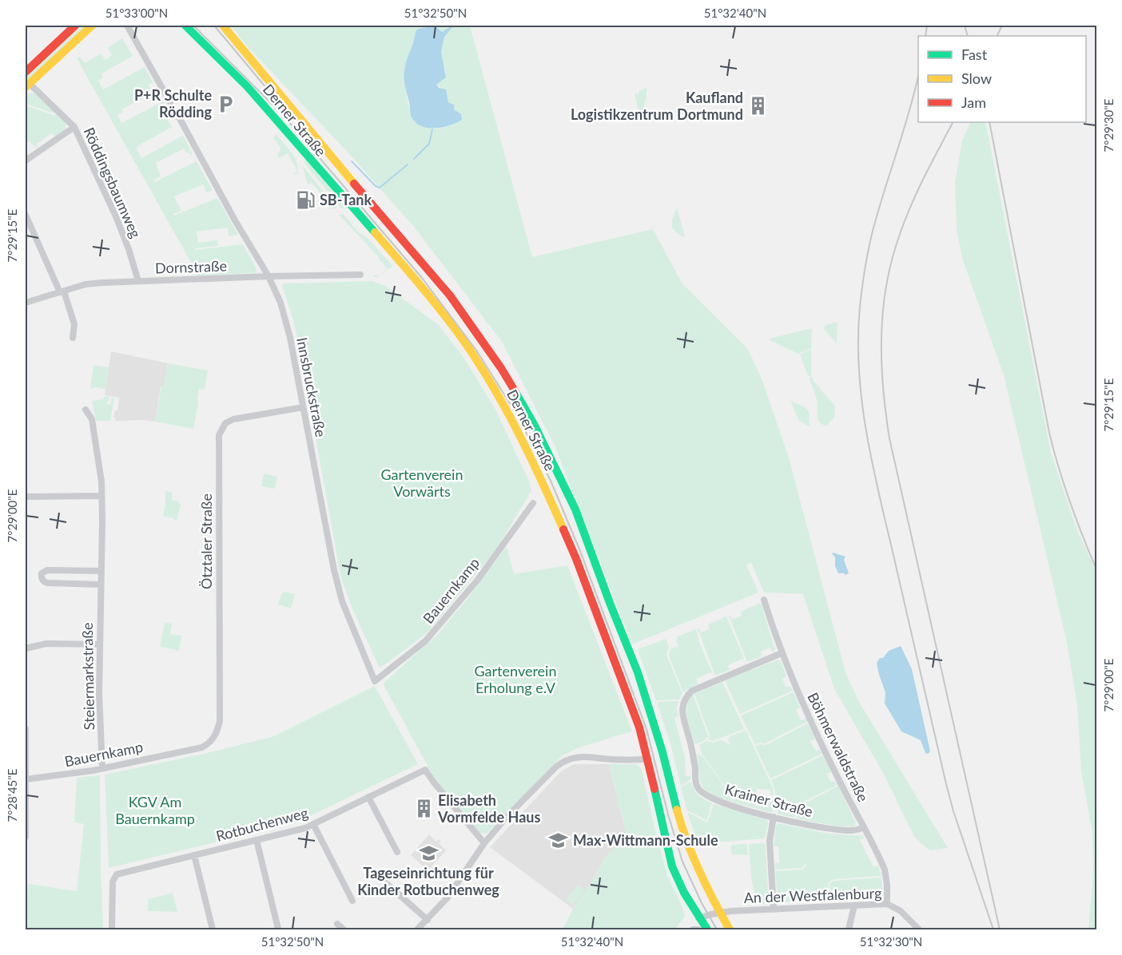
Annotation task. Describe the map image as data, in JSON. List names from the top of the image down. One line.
{"streets":{"main road":["Derner Straße"],"street":["Röddingsbaumweg","Dornstraße","Innsbruckstraße","Ötztaler Straße","Bauernkamp","Steiermarkstraße","Böhmerwaldstraße","Krainer Straße","Rotbuchenweg","An der Westfalenburg"]},"crossings":[["Derner Straße","An der Westfalenburg"],["Röddingsbaumweg","Dornstraße"],["Dornstraße","Innsbruckstraße"],["Innsbruckstraße","Ötztaler Straße"],["Innsbruckstraße","Bauernkamp"],["Ötztaler Straße","Bauernkamp"],["Bauernkamp","Steiermarkstraße"],["Böhmerwaldstraße","Krainer Straße"],["Böhmerwaldstraße","An der Westfalenburg"]],"parks":["Gartenverein Vorwärts","Gartenverein Erholung e.V","KGV Am Bauernkamp"],"places":{"parking":["P+R Schulte Rödding"],"building":["Kaufland Logistikzentrum Dortmund","Elisabeth Vormfelde Haus"],"fuel station":["SB-Tank"],"school or university":["Max-Wittmann-Schule","Tageseinrichtung für Kinder Rotbuchenweg"]},"legend":["Fast","Slow","Jam"],"coordinates":["51°33'00\"N","51°32'50\"N","51°32'40\"N","7°29'30\"E","7°29'15\"E","7°29'00\"E","7°28'45\"E","51°32'30\"N"]}
